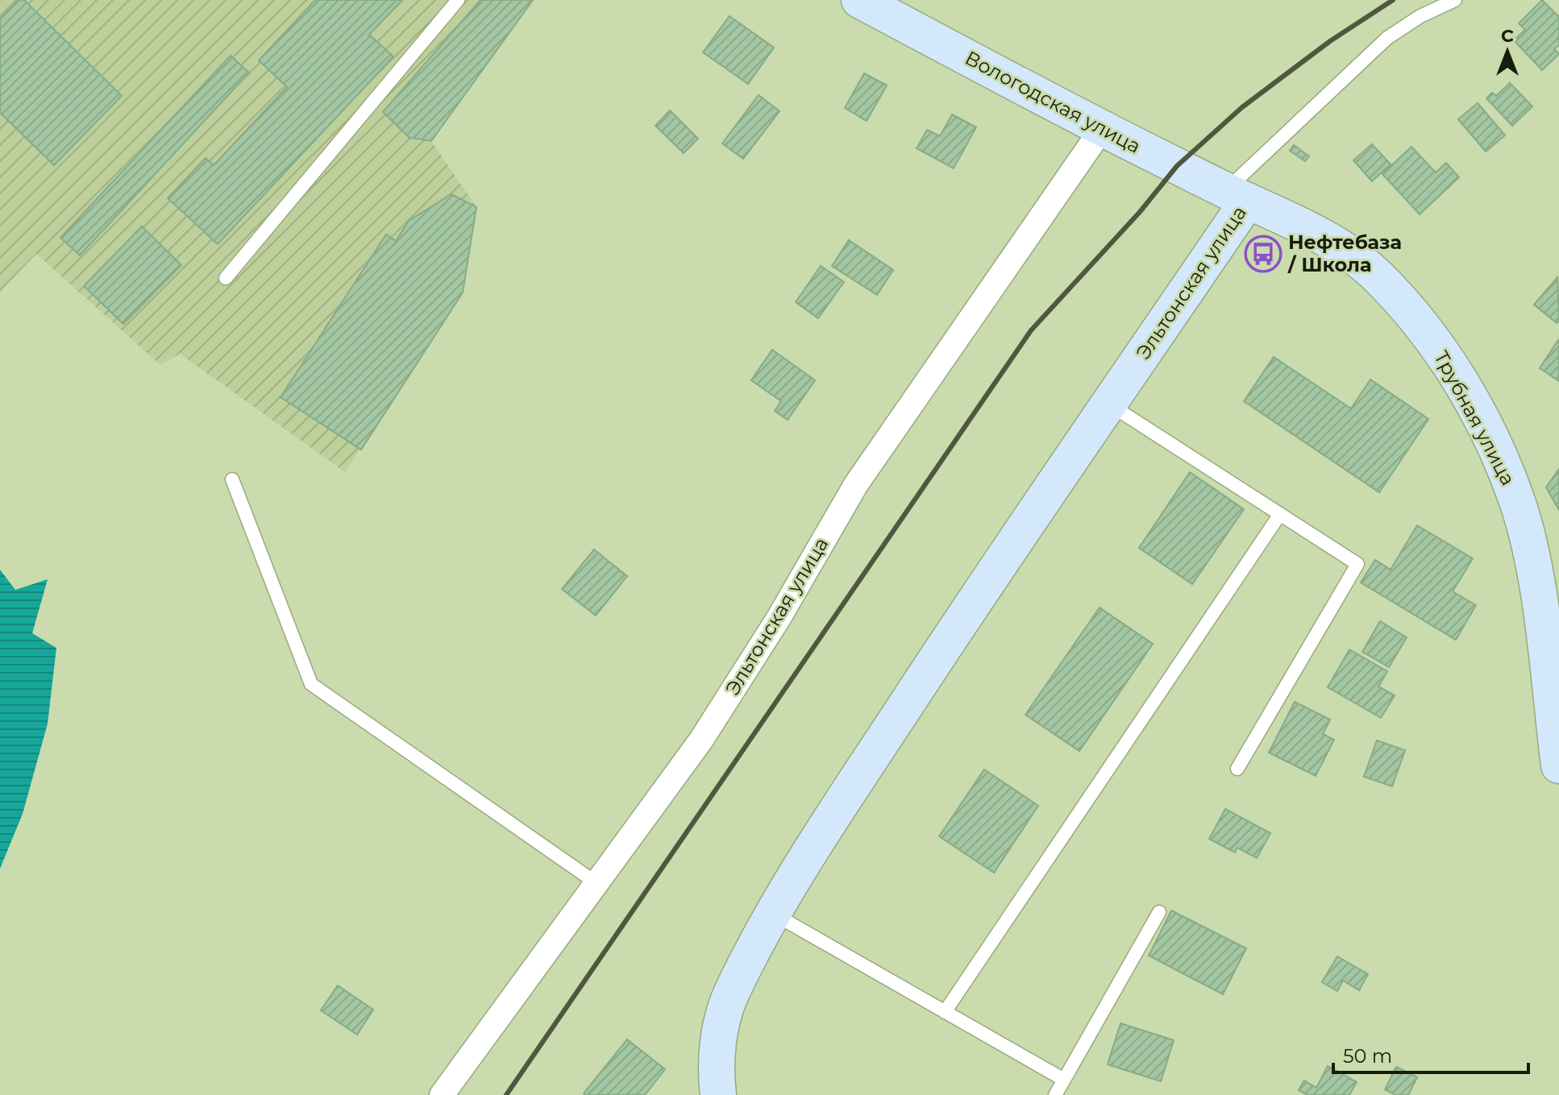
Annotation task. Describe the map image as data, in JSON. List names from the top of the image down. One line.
{"streets":{"main road":["Вологодская улица","Эльтонская улица","Трубная улица"]},"crossings":[["Вологодская улица","Эльтонская улица"],["Вологодская улица","Трубная улица"],["Эльтонская улица","Трубная улица"]],"places":{"bus stop":["Нефтебаза / Школа"]},"scale_bar":"50 m","north":"top"}
